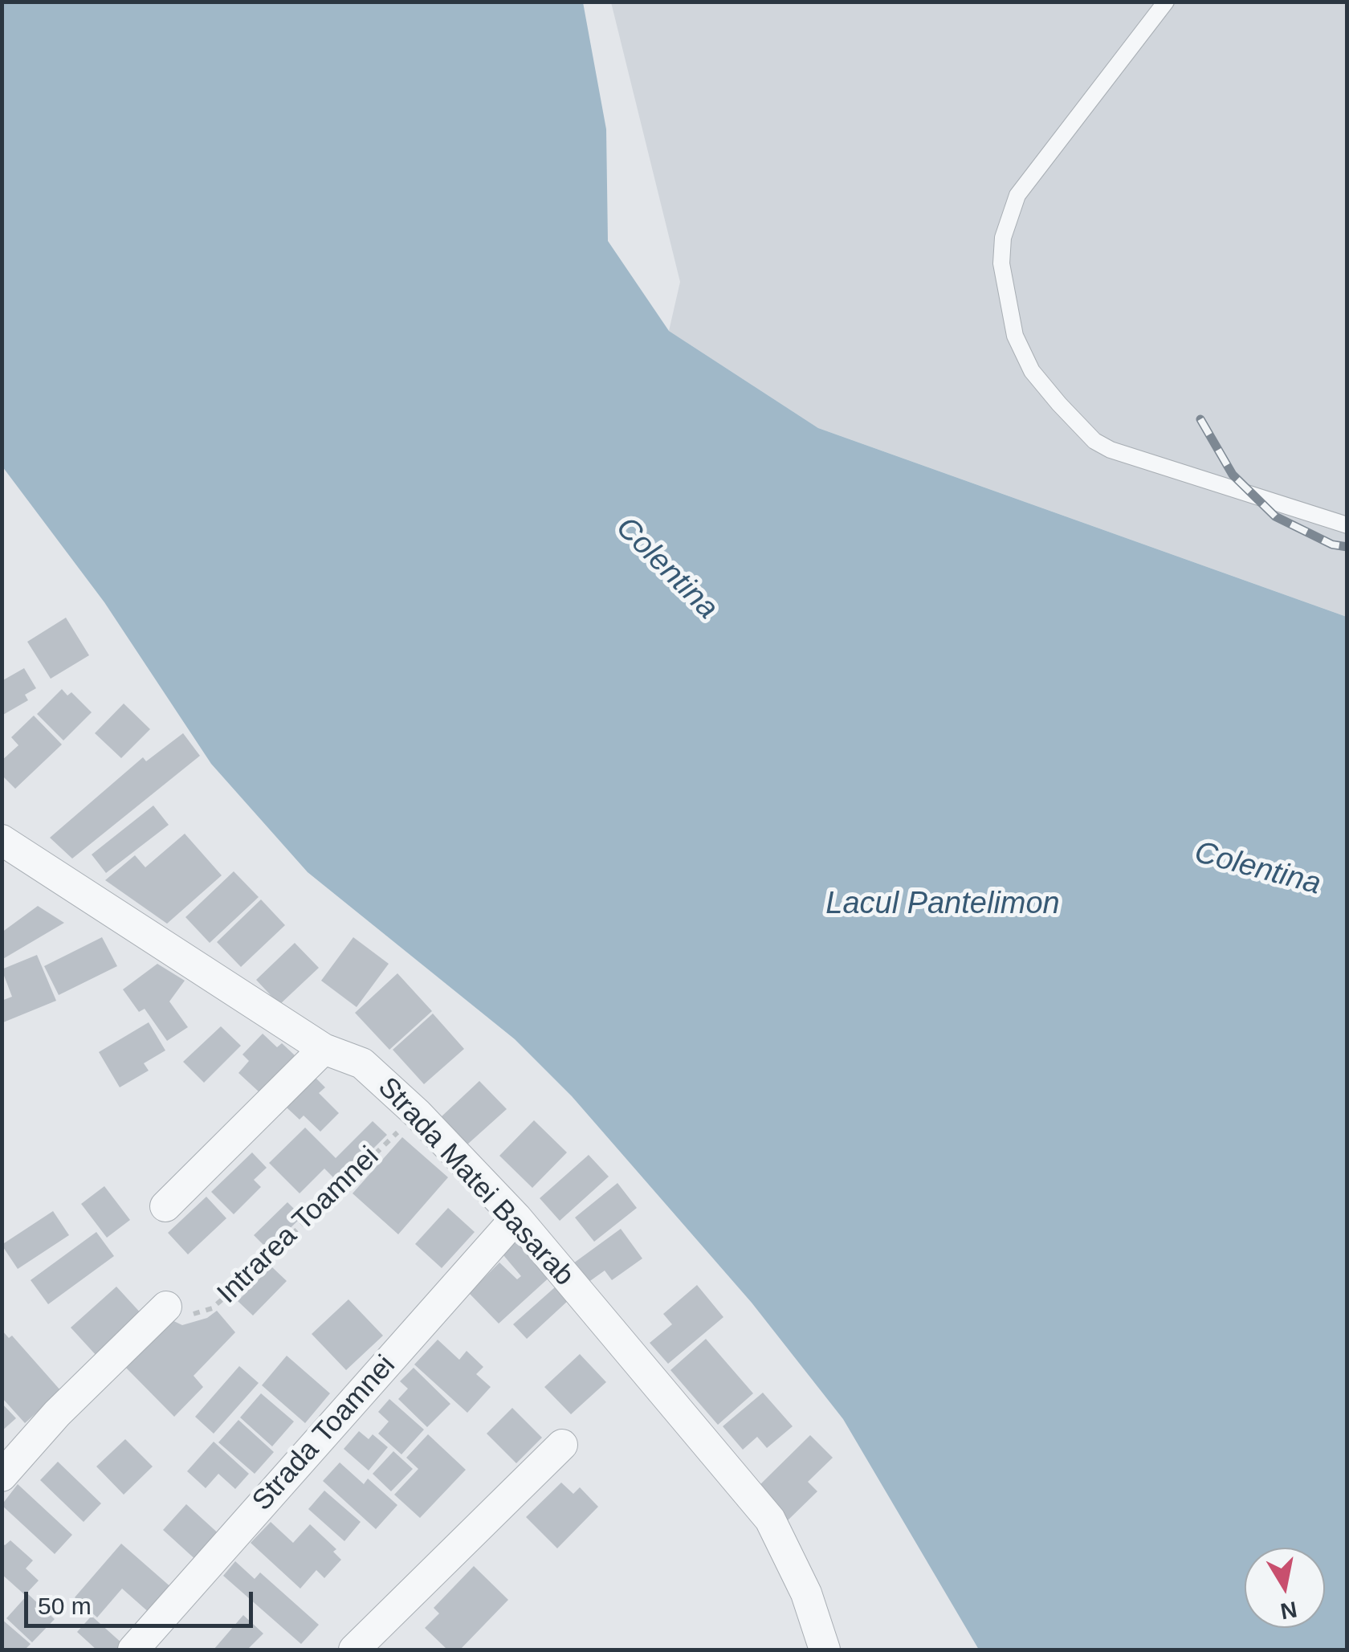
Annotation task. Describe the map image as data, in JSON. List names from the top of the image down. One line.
{"streets":{"street":["Strada Matei Basarab","Strada Toamnei"],"path":["Intrarea Toamnei"]},"crossings":[["Strada Matei Basarab","Intrarea Toamnei"],["Strada Matei Basarab","Strada Toamnei"]],"water":["Colentina","Lacul Pantelimon"],"scale_bar":"50 m","north":"bottom"}
